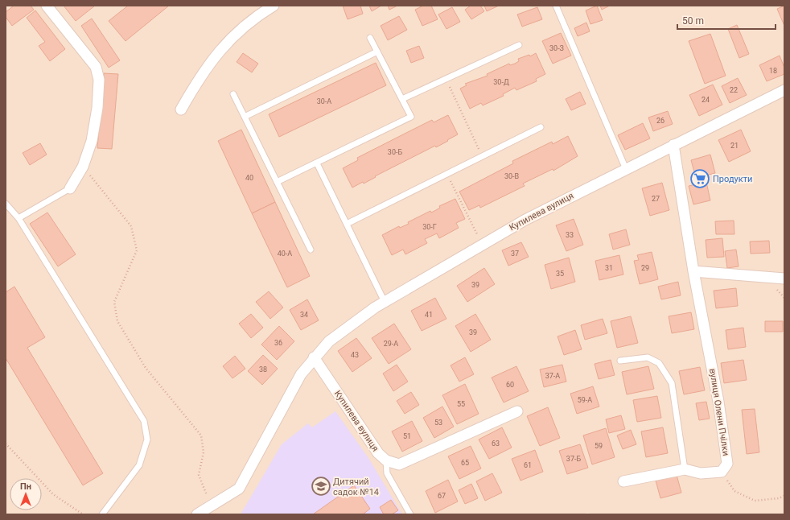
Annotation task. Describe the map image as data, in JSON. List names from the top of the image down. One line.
{"streets":{"street":["Купилева вулиця","вулиця Олени Пчілки"]},"crossings":[["Купилева вулиця","вулиця Олени Пчілки"]],"places":{"supermarket":["Продукти"],"school or university":["Дитячий садок №14"]},"house_numbers":["30-З","18","30-Д","22","24","30-А","26","21","30-Б","30-В","40","27","30-Г","33","40-А","37","31","29","35","39","34","41","39","36","29-А","43","38","37-А","60","59-А","55","53","51","63","59","37-Б","65","61","67"],"scale_bar":"50 m","north":"top"}
